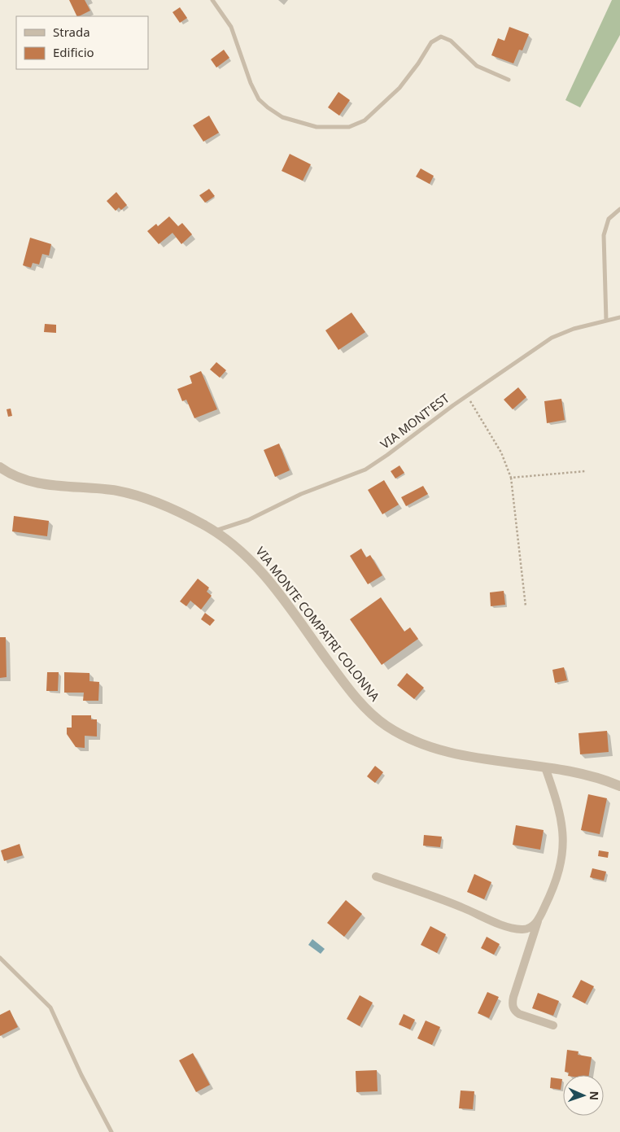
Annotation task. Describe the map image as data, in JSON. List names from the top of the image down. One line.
{"streets":{"street":["VIA MONTE COMPATRI COLONNA"],"lane":["VIA MONT'EST"]},"crossings":[["VIA MONT'EST","VIA MONTE COMPATRI COLONNA"]],"legend":["Strada","Edificio"],"north":"right"}
